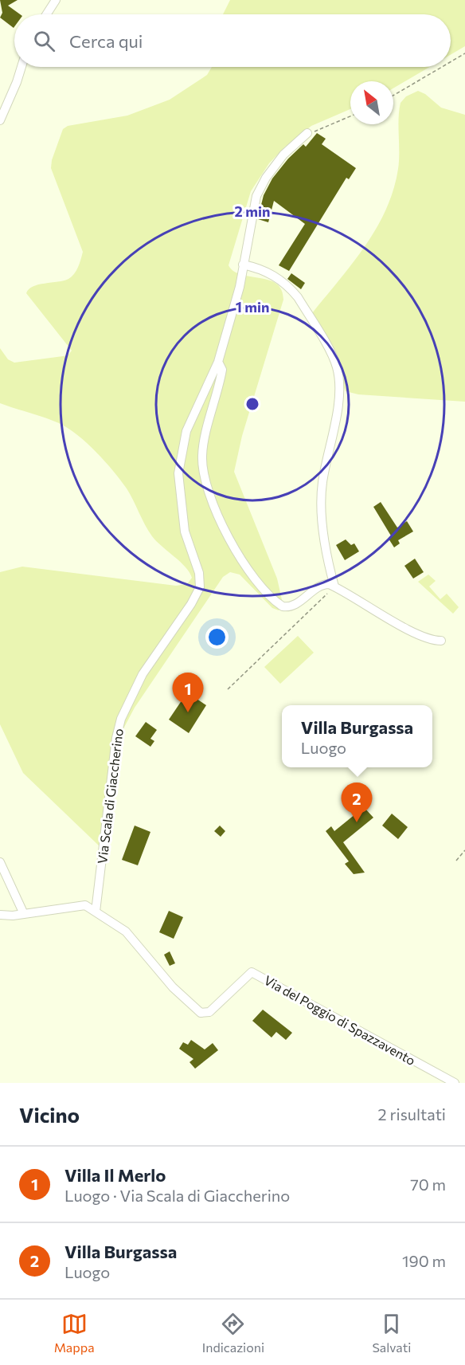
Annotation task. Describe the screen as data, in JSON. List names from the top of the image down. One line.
{"streets":{"street":["Via Scala di Giaccherino","Via del Poggio di Spazzavento"]},"crossings":[["Via Scala di Giaccherino","Via del Poggio di Spazzavento"]],"north":"top left","page":{"search":"Cerca qui","pins":["1","2"],"popup":["Villa Burgassa","Luogo"],"heading":["Vicino","2 risultati"],"list":[{"mark":"1","name":"Villa Il Merlo","note":"Luogo · Via Scala di Giaccherino","value":"70 m"},{"mark":"2","name":"Villa Burgassa","note":"Luogo","value":"190 m"}],"nav":["Mappa","Indicazioni","Salvati"]},"rings":["2 min","1 min"]}
